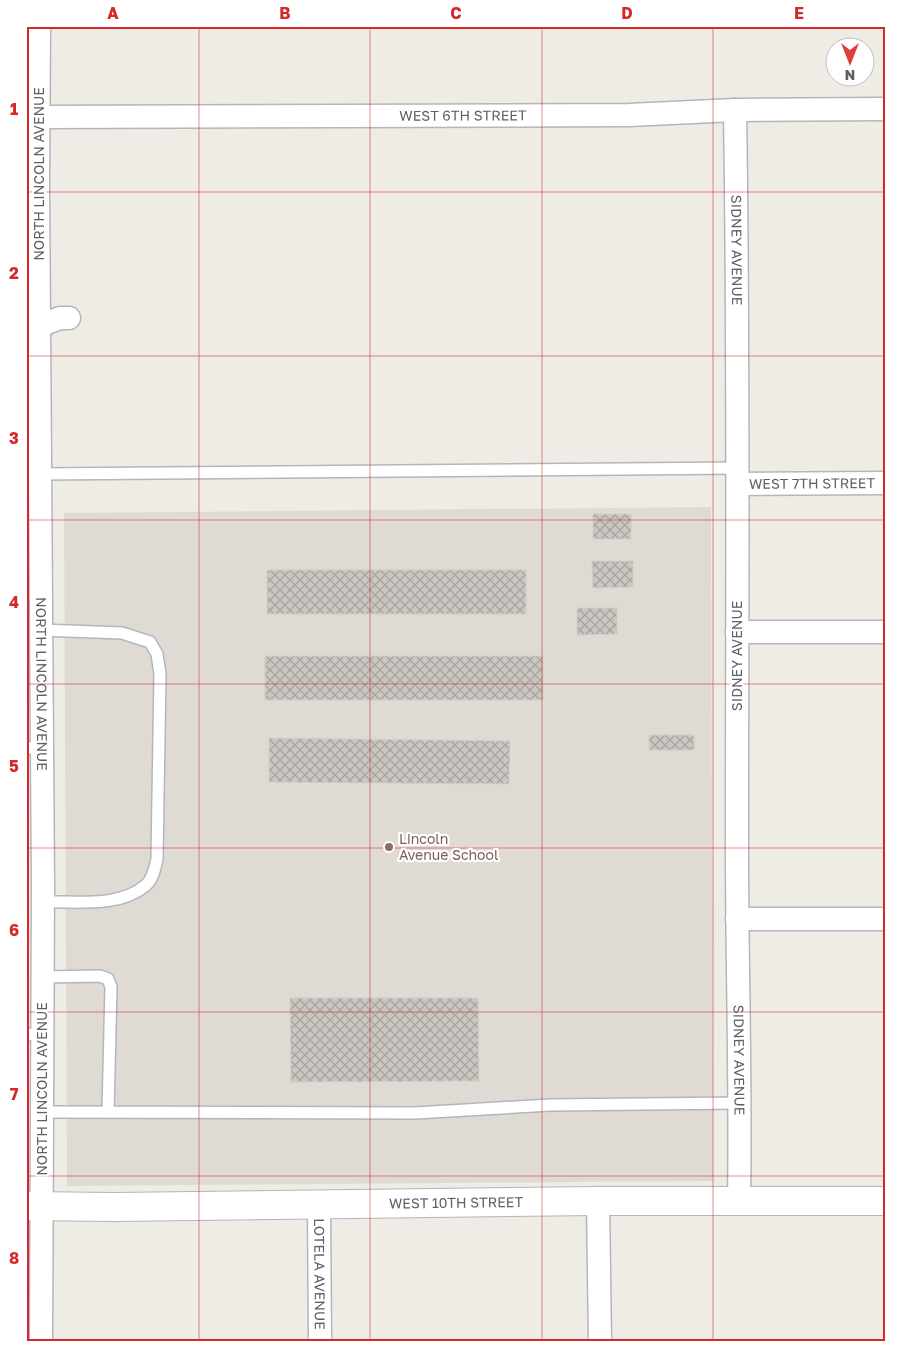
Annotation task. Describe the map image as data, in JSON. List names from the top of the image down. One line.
{"streets":{"street":["WEST 6TH STREET","NORTH LINCOLN AVENUE","SIDNEY AVENUE","WEST 7TH STREET","WEST 10TH STREET","LOTELA AVENUE"]},"crossings":[["WEST 6TH STREET","NORTH LINCOLN AVENUE"],["WEST 6TH STREET","SIDNEY AVENUE"],["NORTH LINCOLN AVENUE","WEST 10TH STREET"],["SIDNEY AVENUE","WEST 7TH STREET"],["SIDNEY AVENUE","WEST 10TH STREET"],["WEST 10TH STREET","LOTELA AVENUE"]],"places":["Lincoln Avenue School"],"north":"bottom","grid":{"columns":["A","B","C","D","E"],"rows":["1","2","3","4","5","6","7","8"]}}
